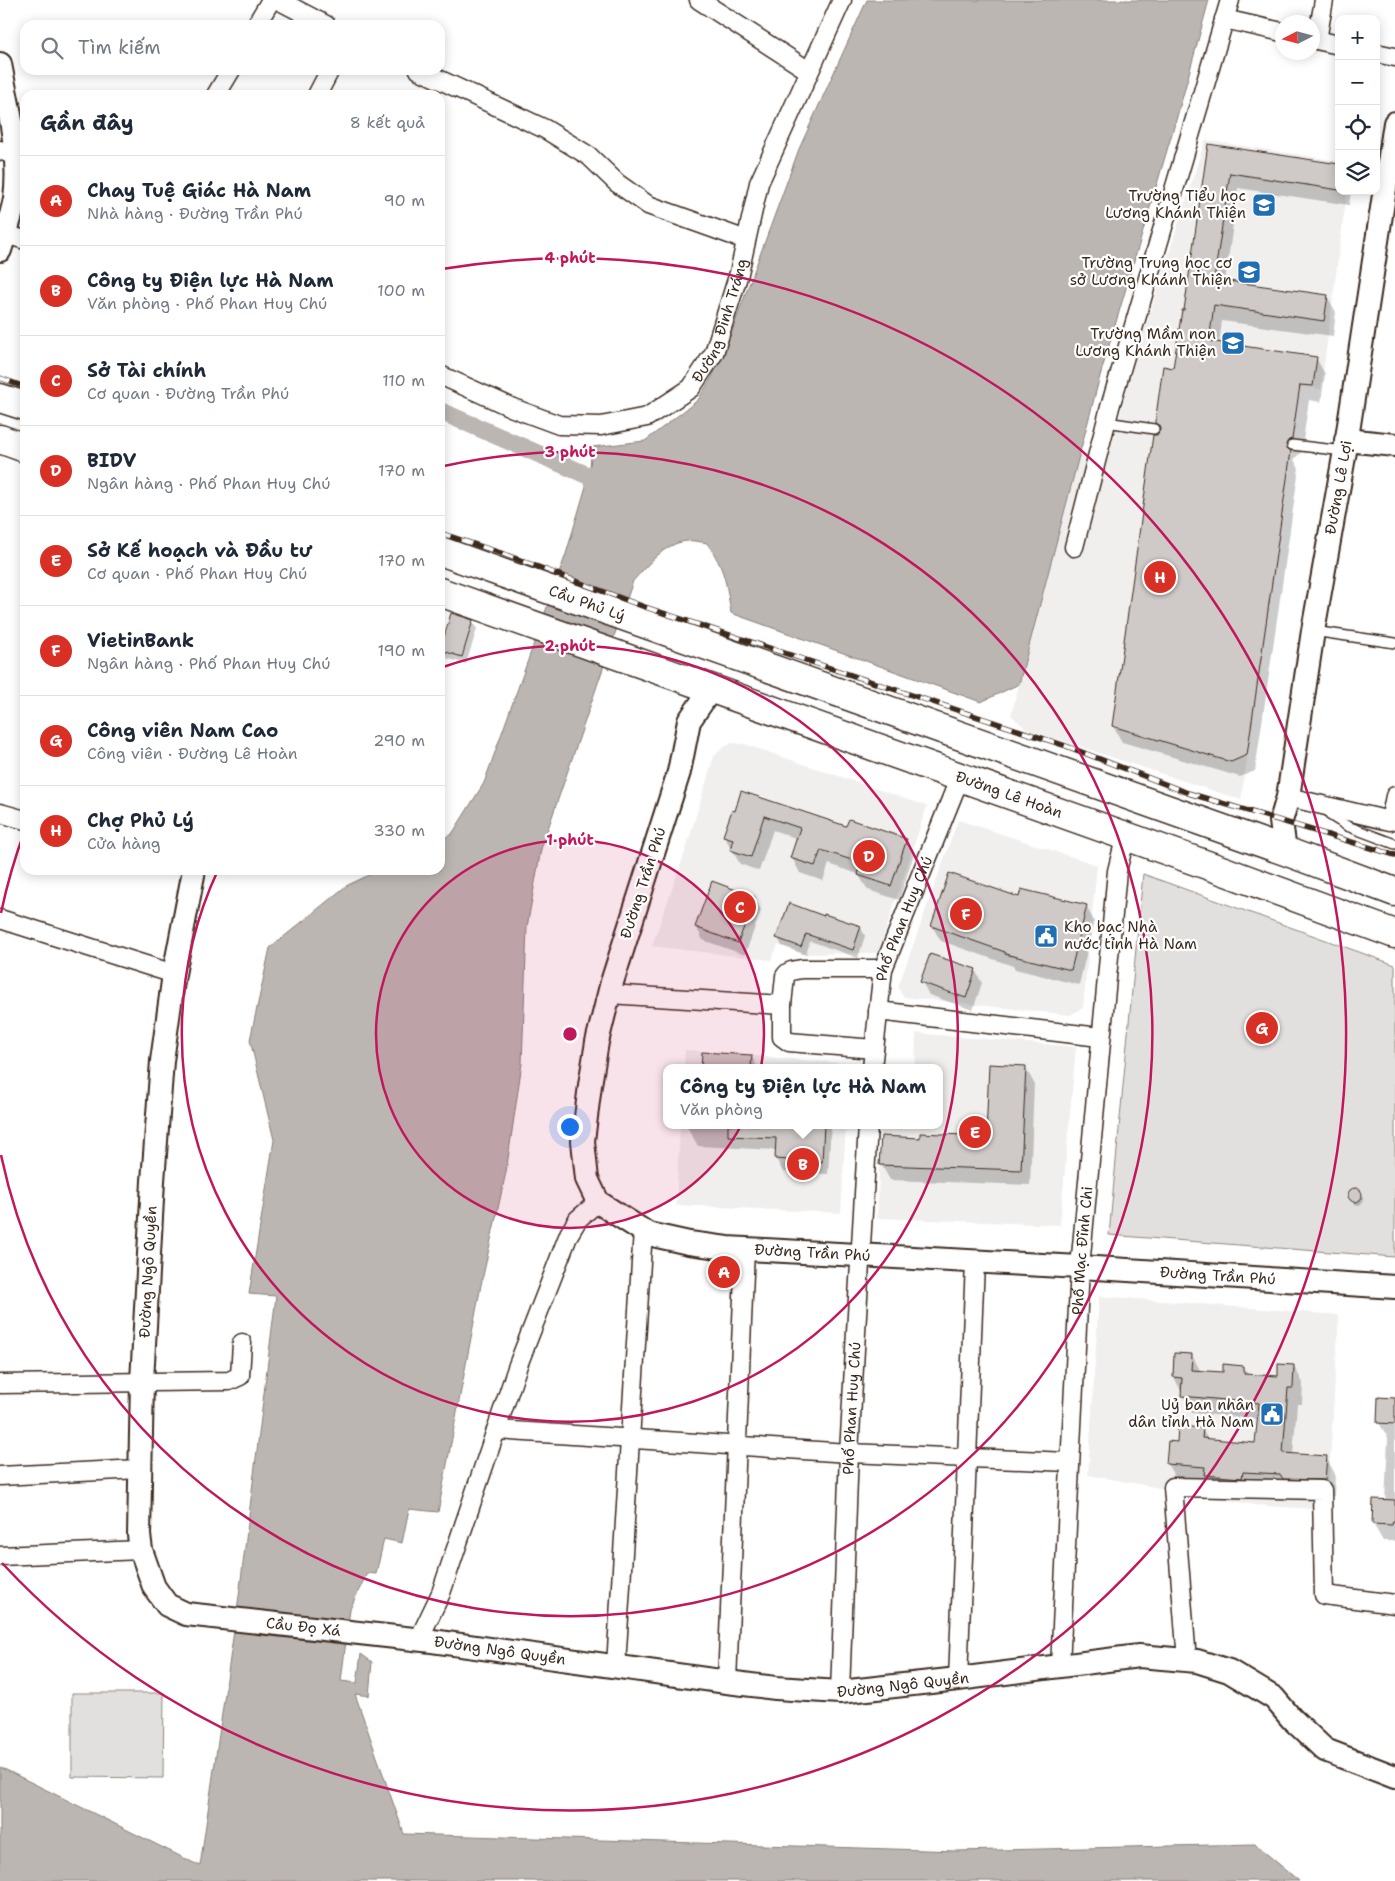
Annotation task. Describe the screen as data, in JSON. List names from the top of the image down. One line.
{"streets":{"main road":["Cầu Phủ Lý","Đường Lê Hoàn"],"street":["Đường Đinh Tráng","Đường Lê Lợi","Đường Trần Phú","Phố Phan Huy Chú","Phố Mạc Đĩnh Chi","Đường Ngô Quyền","Cầu Đọ Xá"]},"crossings":[["Đường Lê Hoàn","Đường Trần Phú"],["Đường Lê Hoàn","Phố Phan Huy Chú"],["Đường Lê Hoàn","Phố Mạc Đĩnh Chi"],["Đường Trần Phú","Phố Phan Huy Chú"],["Đường Trần Phú","Phố Mạc Đĩnh Chi"],["Phố Phan Huy Chú","Đường Ngô Quyền"],["Phố Mạc Đĩnh Chi","Đường Ngô Quyền"],["Đường Ngô Quyền","Cầu Đọ Xá"]],"places":{"school or university":["Trường Tiểu học Lương Khánh Thiện","Trường Trung học cơ sở Lương Khánh Thiện","Trường Mầm non Lương Khánh Thiện"],"public building":["Kho bạc Nhà nước tỉnh Hà Nam","Uỷ ban nhân dân tỉnh Hà Nam"]},"north":"left","page":{"map_buttons":["+","−"],"search":"Tìm kiếm","heading":["Gần đây","8 kết quả"],"list":[{"mark":"A","name":"Chay Tuệ Giác Hà Nam","note":"Nhà hàng · Đường Trần Phú","value":"90 m"},{"mark":"B","name":"Công ty Điện lực Hà Nam","note":"Văn phòng · Phố Phan Huy Chú","value":"100 m"},{"mark":"C","name":"Sở Tài chính","note":"Cơ quan · Đường Trần Phú","value":"110 m"},{"mark":"D","name":"BIDV","note":"Ngân hàng · Phố Phan Huy Chú","value":"170 m"},{"mark":"E","name":"Sở Kế hoạch và Đầu tư","note":"Cơ quan · Phố Phan Huy Chú","value":"170 m"},{"mark":"F","name":"VietinBank","note":"Ngân hàng · Phố Phan Huy Chú","value":"190 m"},{"mark":"G","name":"Công viên Nam Cao","note":"Công viên · Đường Lê Hoàn","value":"290 m"},{"mark":"H","name":"Chợ Phủ Lý","note":"Cửa hàng","value":"330 m"}],"pins":["H","D","C","F","G","E","B","A"],"popup":["Công ty Điện lực Hà Nam","Văn phòng"]},"rings":["4 phút","3 phút","2 phút","1 phút"]}
